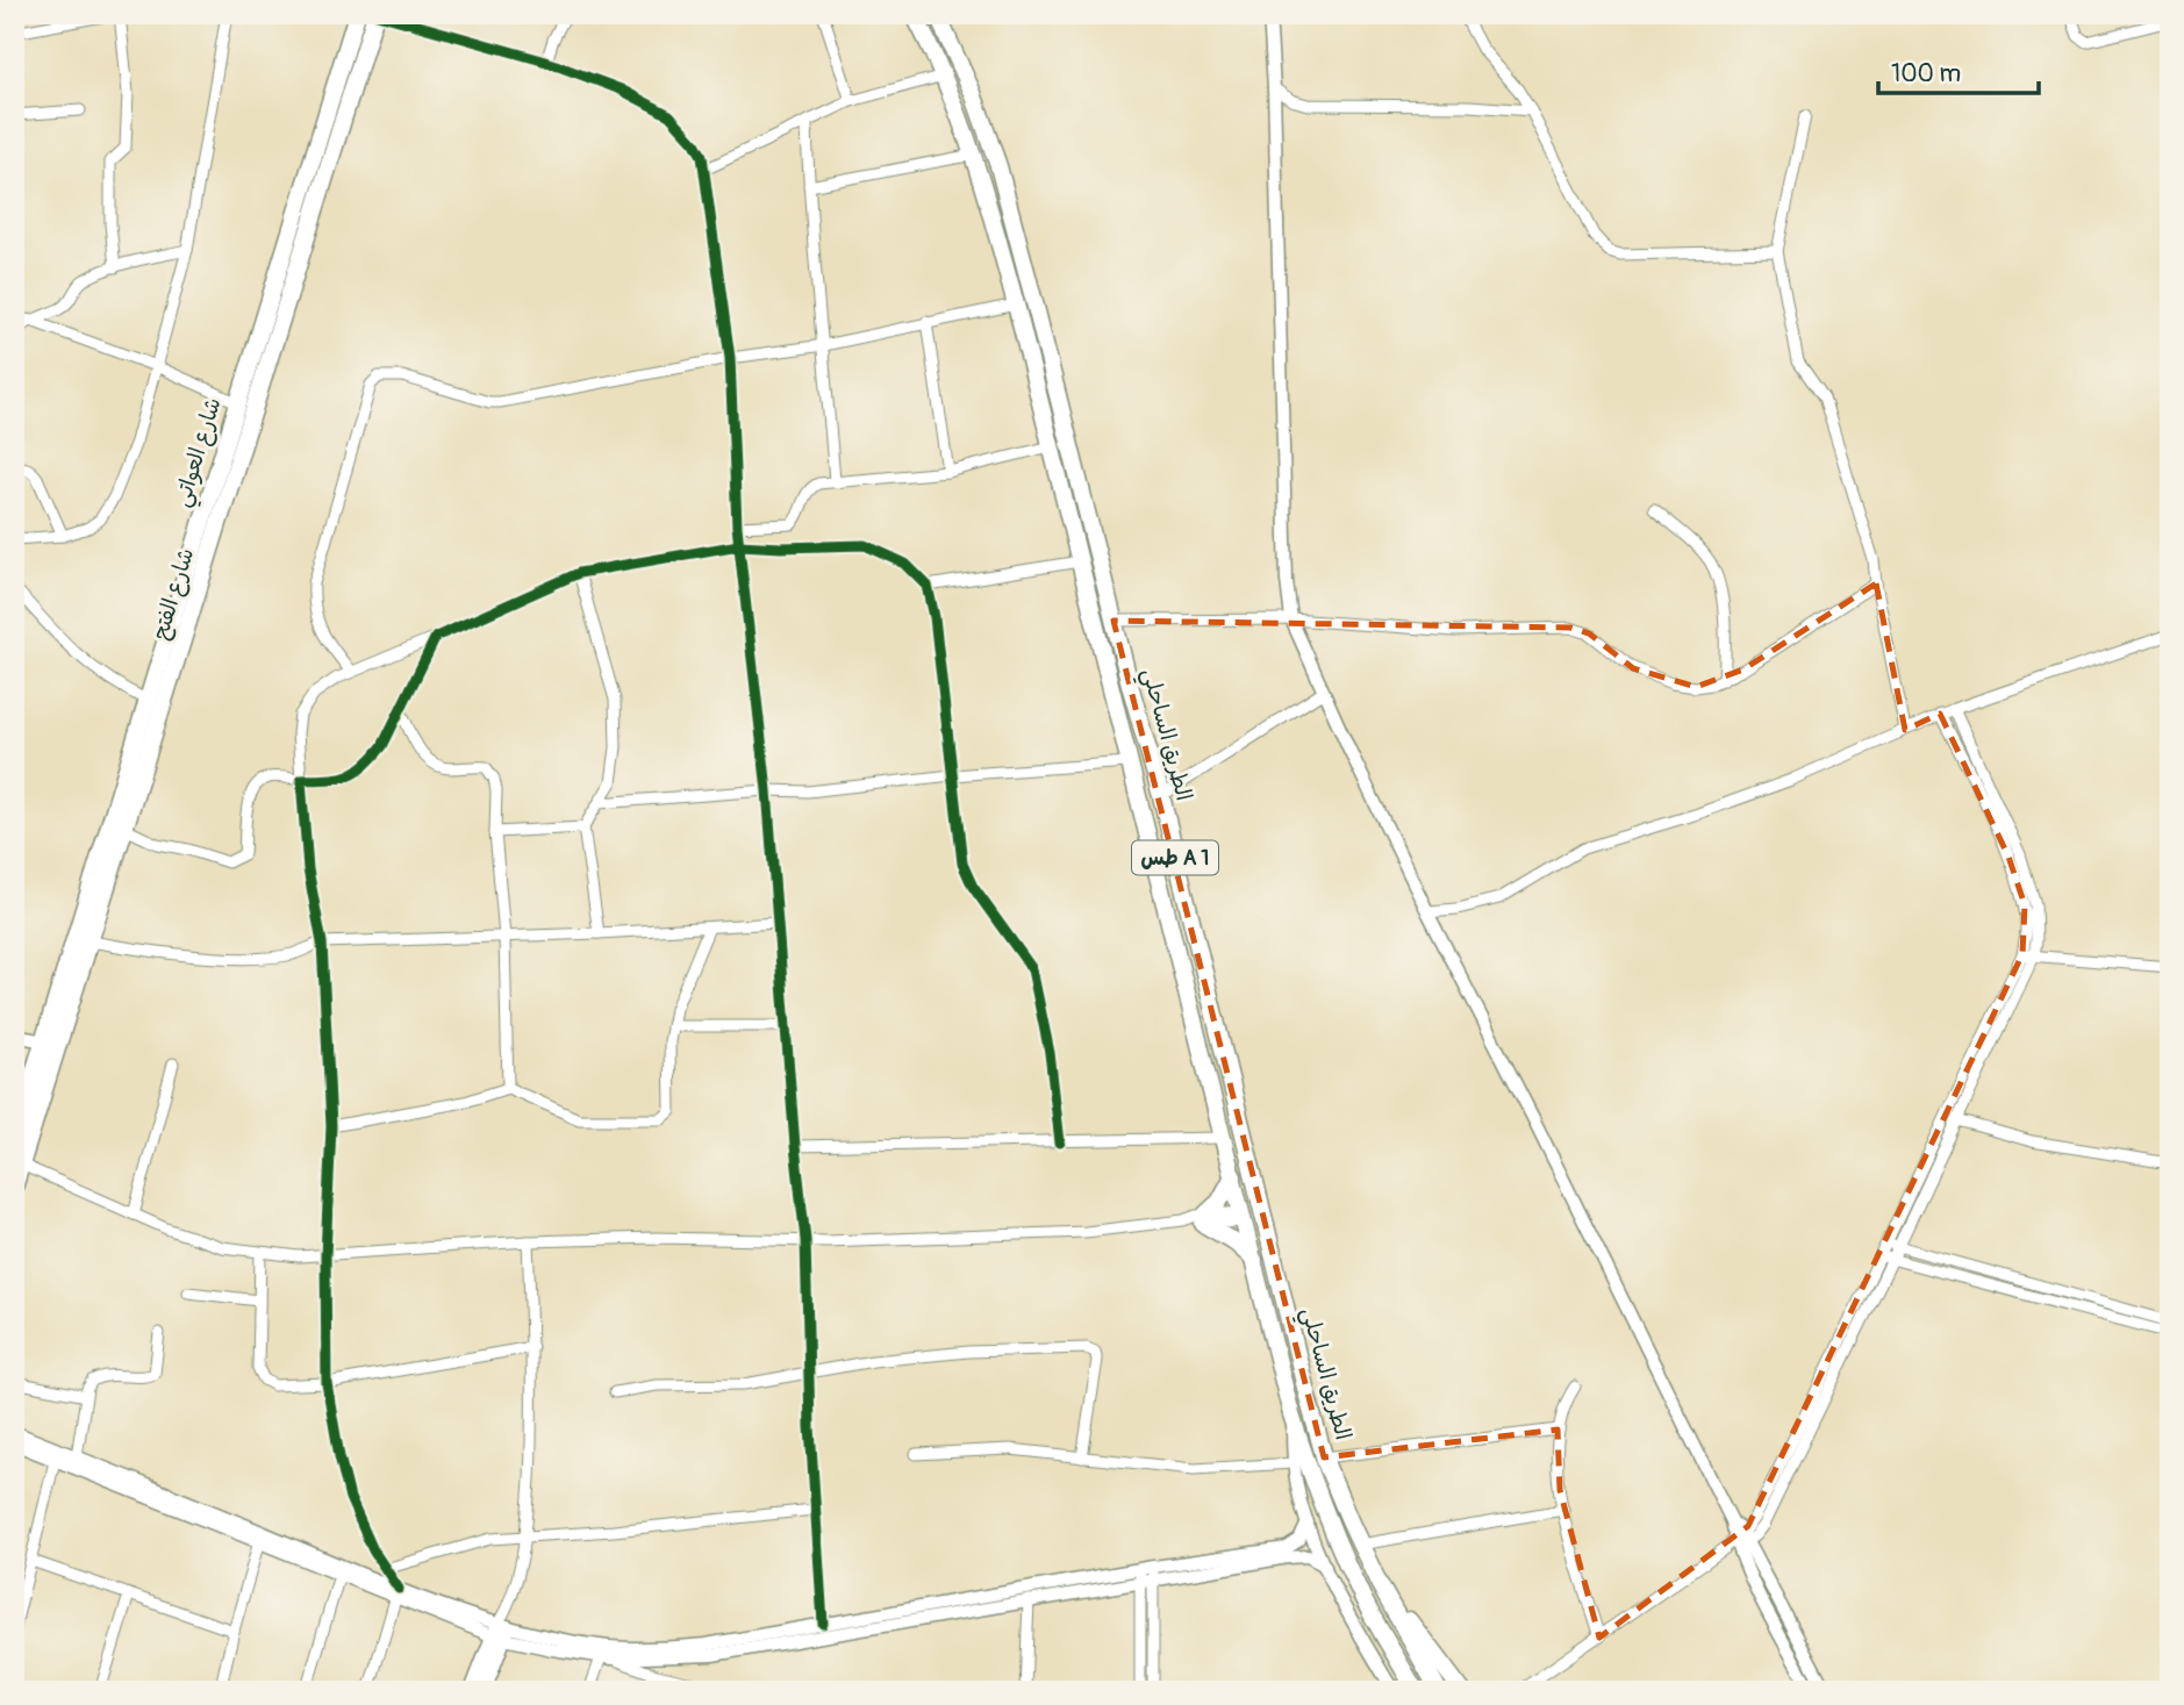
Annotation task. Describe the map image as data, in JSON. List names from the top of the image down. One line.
{"streets":{"main road":["شارع العواتي","شارع الفتح","الطريق الساحلي","طس A 1"]},"crossings":[["شارع العواتي","شارع الفتح"]],"scale_bar":"100 m"}
